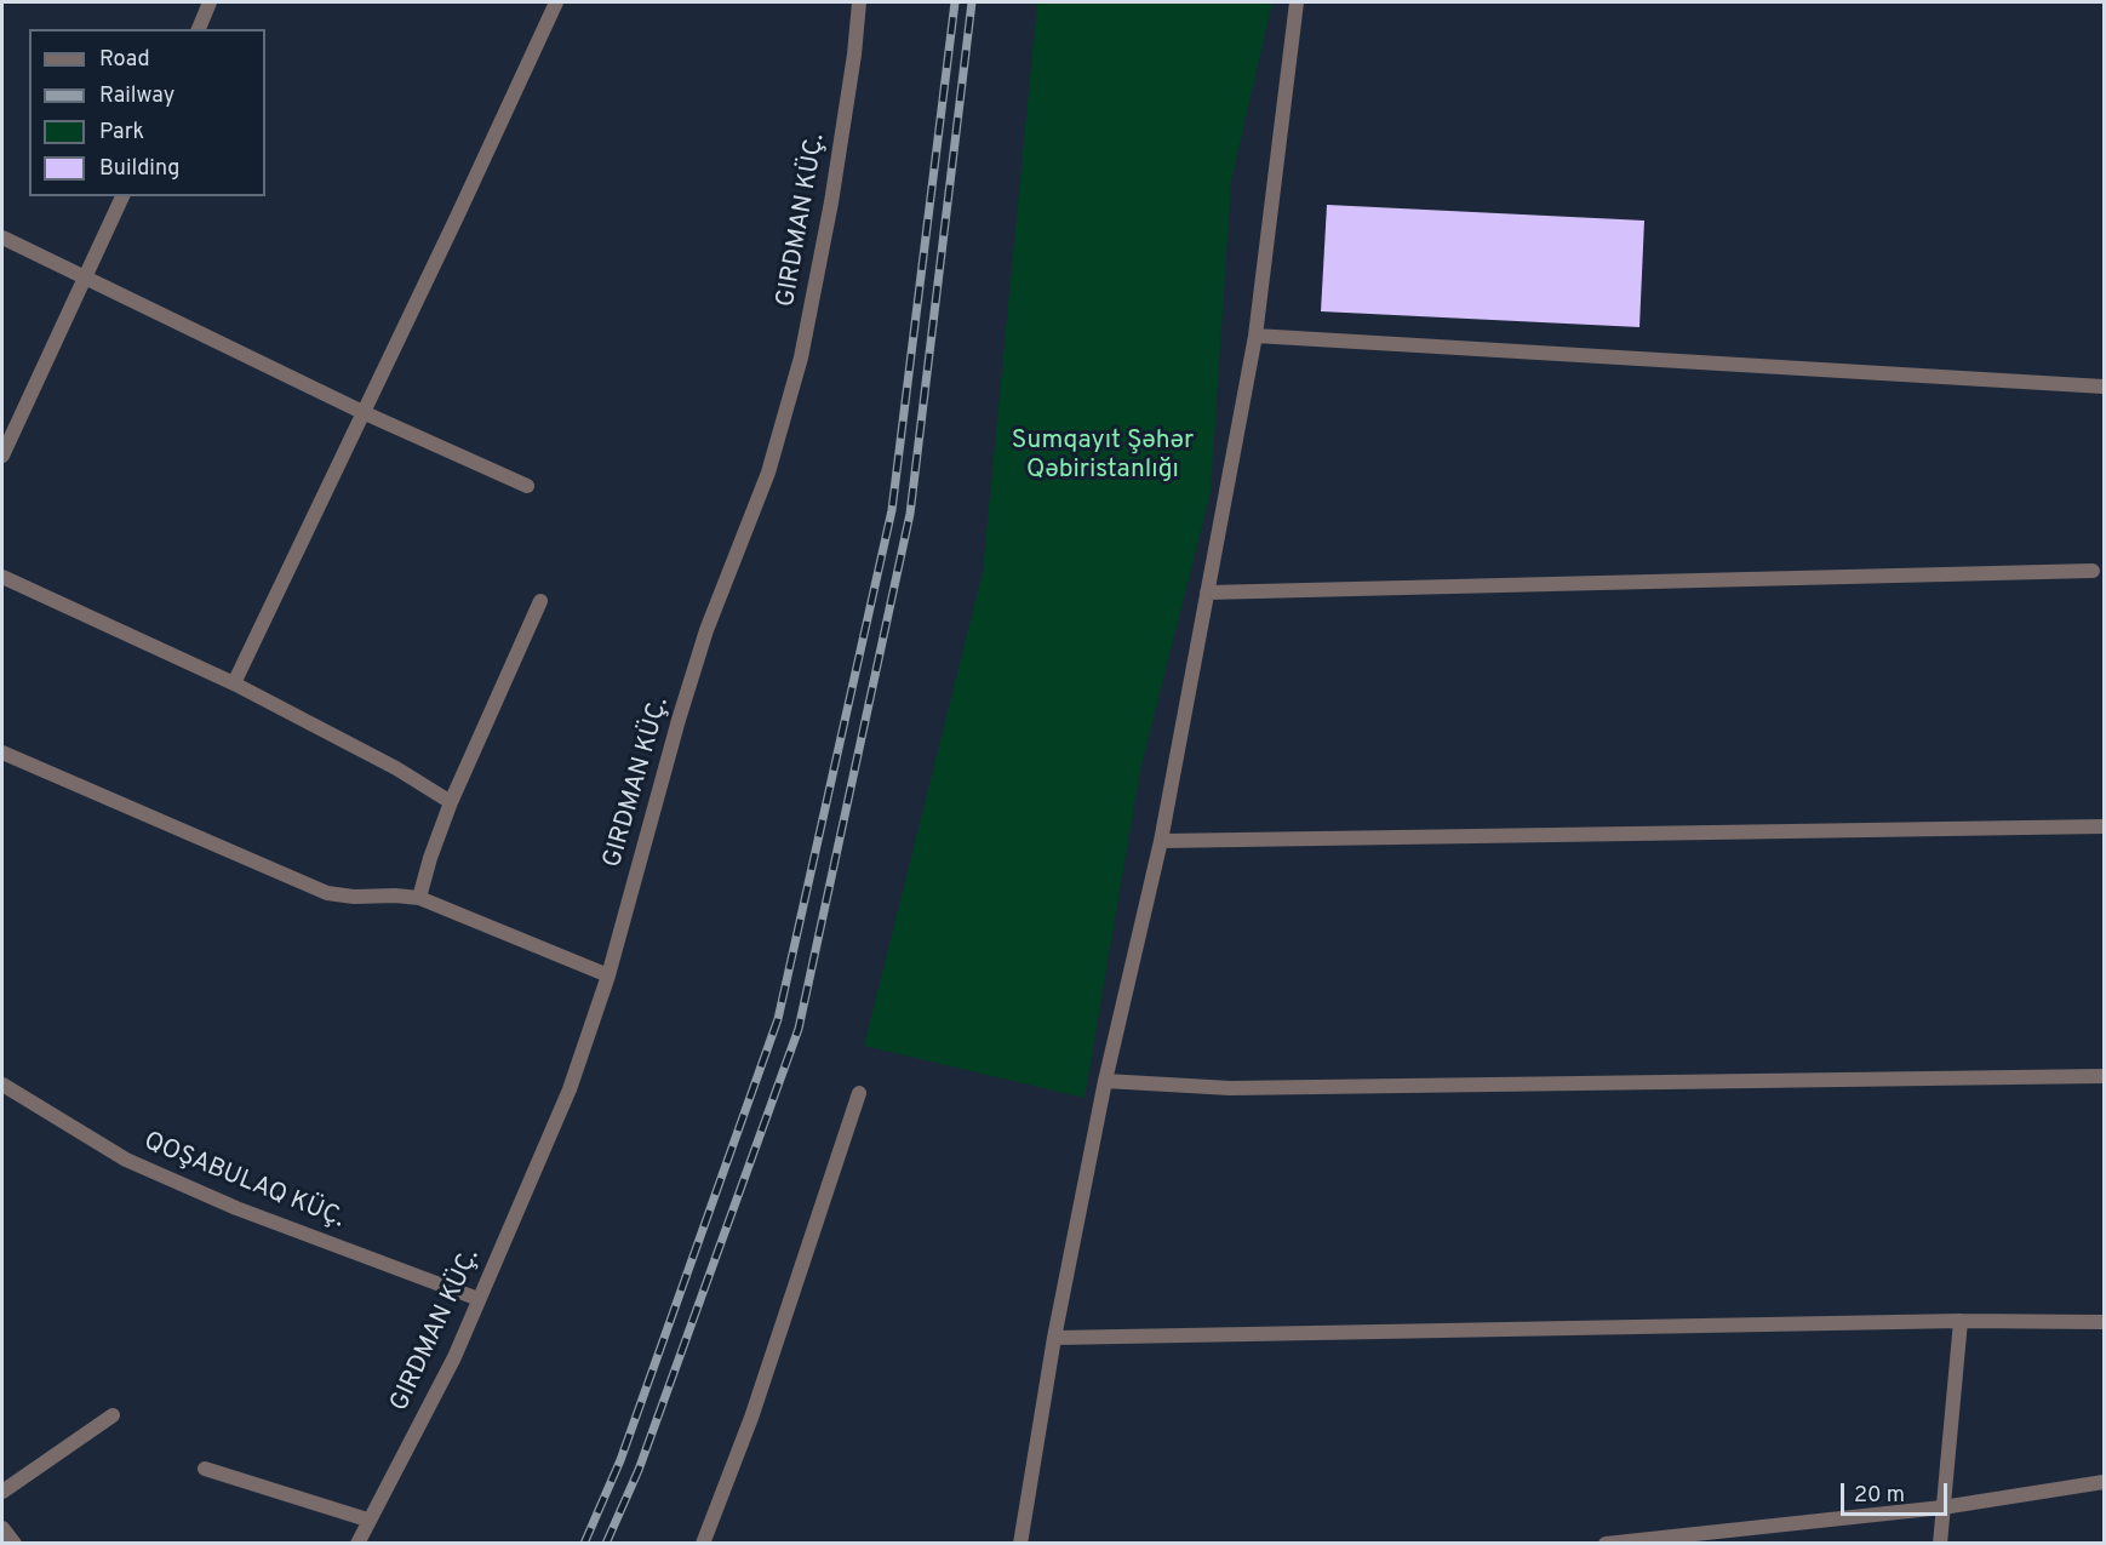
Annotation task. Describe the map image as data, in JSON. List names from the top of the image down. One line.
{"streets":{"street":["GIRDMAN KÜÇ.","QOŞABULAQ KÜÇ."]},"crossings":[["GIRDMAN KÜÇ.","QOŞABULAQ KÜÇ."]],"parks":["Sumqayıt Şəhər Qəbiristanlığı"],"legend":["Road","Railway","Park","Building"],"scale_bar":"20 m"}
